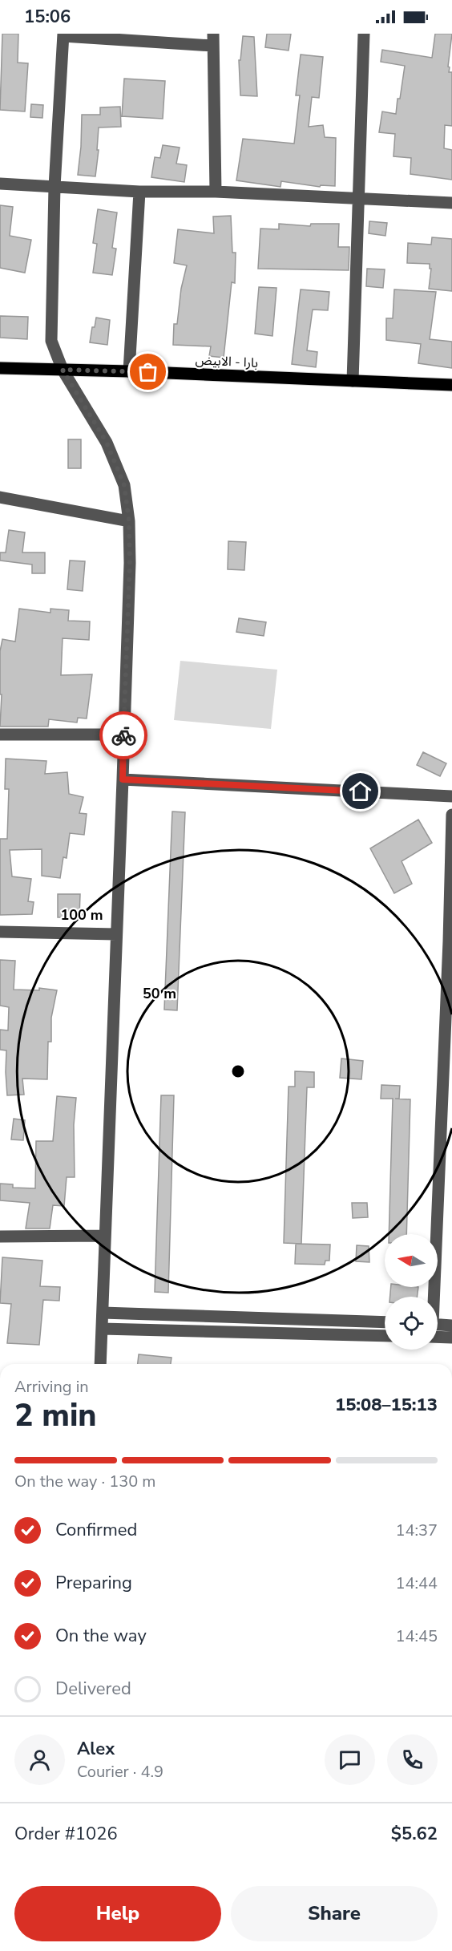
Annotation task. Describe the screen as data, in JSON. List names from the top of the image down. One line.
{"streets":{"main road":["بارا - الابيض"]},"north":"left","page":{"status":"15:06","heading":["2 min","Arriving in","15:08–15:13"],"panel":["Alex","Courier · 4.9","Order #1026","$5.62"],"bar":"On the way · 130 m","list":[["Confirmed","14:37"],["Preparing","14:44"],["On the way","14:45"],"Delivered"],"buttons":["Help","Share"]},"rings":["100 m","50 m"]}
